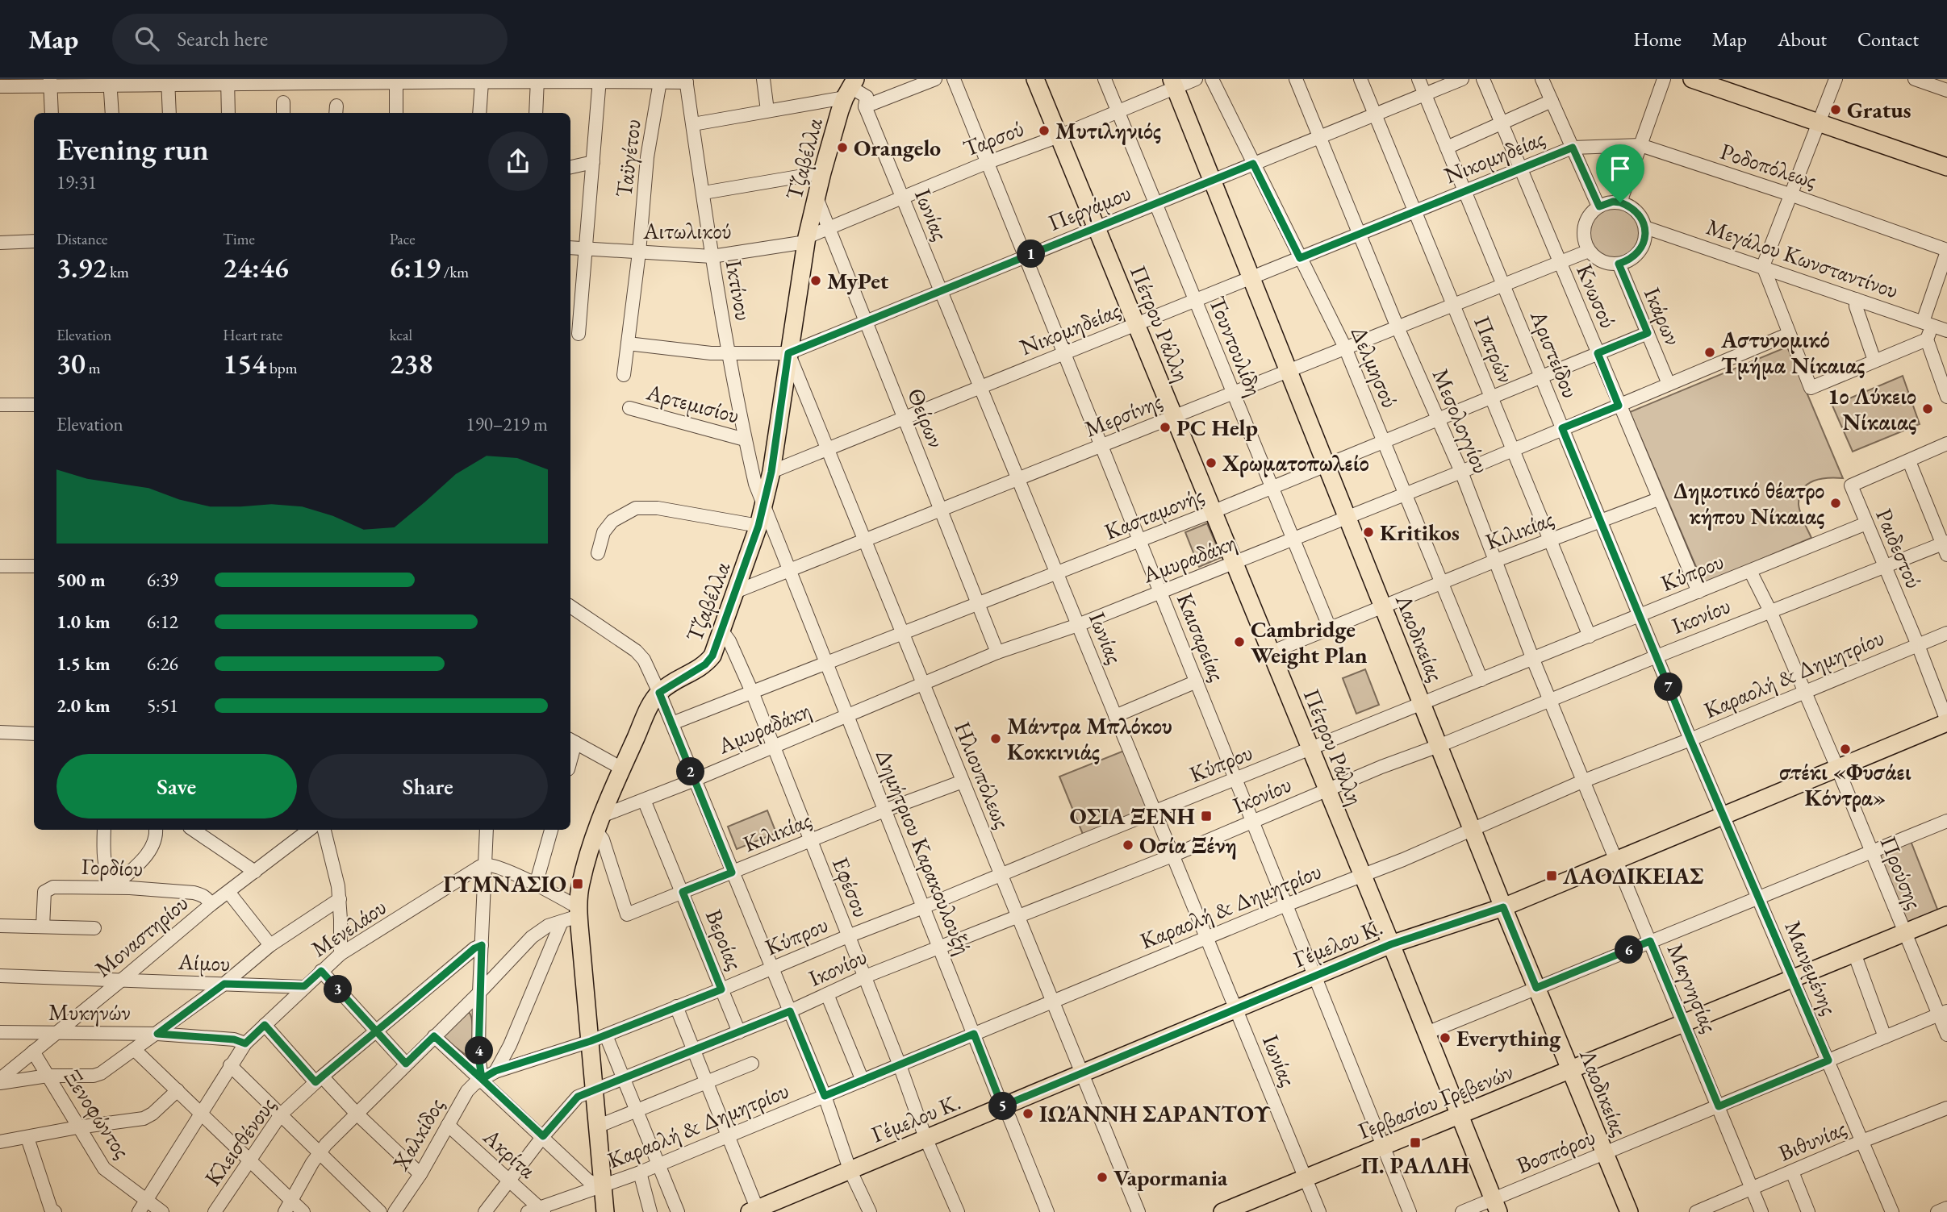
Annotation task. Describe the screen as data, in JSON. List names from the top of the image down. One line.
{"streets":{"main road":["Τζαβέλλα","Πέτρου Ράλλη","Λαοδικείας","Γέμελου Κ.","Γερβασίου Γρεβενών"],"street":["Ταρσού","Νικομηδείας","Ταϋγέτου","Ροδοπόλεως","Περγάμου","Ιωνίας","Αιτωλικού","Μεγάλου Κωνσταντίνου","Ικτίνου","Κνωσού","Ικάρων","Τουντουλίδη","Πατρών","Αριστείδου","Δελμησού","Αρτεμισίου","Μερσίνης","Θείρων","Μεσολογγίου","Κασταμονής","Κιλικίας","Ραιδεστού","Αμυραδάκη","Κύπρου","Ικονίου","Καισαρείας","Καραολή & Δημητρίου","Ηλιουπόλεως","Δημήτριου Καρακουλουξή","Γορδίου","Προύσης","Εφέσου","Μενελάου","Μοναστηρίου","Βεροίας","Αίμου","Μαινεμένης","Μαγνησίας","Μυκηνών","Ξενοφώντος","Χαλκίδος","Βιθυνίας","Κλεισθένους","Βοσπόρου","Ακρίτα"]},"crossings":[["Ταρσού","Τζαβέλλα"],["Ταρσού","Ιωνίας"],["Ταρσού","Αιτωλικού"],["Ταρσού","Πέτρου Ράλλη"],["Ταρσού","Τουντουλίδη"],["Ταρσού","Θείρων"],["Ταρσού","Καισαρείας"],["Ταρσού","Λαοδικείας"],["Νικομηδείας","Τζαβέλλα"],["Νικομηδείας","Ροδοπόλεως"],["Νικομηδείας","Ιωνίας"],["Νικομηδείας","Κνωσού"],["Νικομηδείας","Πέτρου Ράλλη"],["Νικομηδείας","Τουντουλίδη"],["Νικομηδείας","Πατρών"],["Νικομηδείας","Αριστείδου"],["Νικομηδείας","Δελμησού"],["Νικομηδείας","Θείρων"],["Νικομηδείας","Μεσολογγίου"],["Νικομηδείας","Καισαρείας"],["Νικομηδείας","Λαοδικείας"],["Νικομηδείας","Ηλιουπόλεως"],["Ταϋγέτου","Περγάμου"],["Ταϋγέτου","Αιτωλικού"],["Τζαβέλλα","Περγάμου"],["Τζαβέλλα","Ιωνίας"],["Τζαβέλλα","Αιτωλικού"],["Τζαβέλλα","Ικτίνου"],["Τζαβέλλα","Μερσίνης"],["Τζαβέλλα","Θείρων"],["Τζαβέλλα","Κιλικίας"],["Τζαβέλλα","Αμυραδάκη"],["Τζαβέλλα","Κύπρου"],["Τζαβέλλα","Ικονίου"],["Τζαβέλλα","Καραολή & Δημητρίου"],["Τζαβέλλα","Ηλιουπόλεως"],["Τζαβέλλα","Δημήτριου Καρακουλουξή"],["Τζαβέλλα","Εφέσου"],["Περγάμου","Ιωνίας"],["Περγάμου","Ικτίνου"],["Περγάμου","Πέτρου Ράλλη"],["Περγάμου","Τουντουλίδη"],["Περγάμου","Πατρών"],["Περγάμου","Αριστείδου"],["Περγάμου","Δελμησού"],["Περγάμου","Θείρων"],["Περγάμου","Μεσολογγίου"],["Περγάμου","Καισαρείας"],["Περγάμου","Λαοδικείας"],["Περγάμου","Ηλιουπόλεως"],["Ιωνίας","Μερσίνης"],["Ιωνίας","Κασταμονής"],["Ιωνίας","Αμυραδάκη"],["Ιωνίας","Κύπρου"],["Ιωνίας","Ικονίου"],["Ιωνίας","Καραολή & Δημητρίου"],["Ιωνίας","Γέμελου Κ."],["Ιωνίας","Γερβασίου Γρεβενών"],["Αιτωλικού","Ικτίνου"],["Μεγάλου Κωνσταντίνου","Ικάρων"],["Μεγάλου Κωνσταντίνου","Μερσίνης"],["Ικτίνου","Αρτεμισίου"],["Ικτίνου","Δημήτριου Καρακουλουξή"],["Κνωσού","Μερσίνης"],["Κνωσού","Κασταμονής"],["Κνωσού","Κιλικίας"],["Κνωσού","Αμυραδάκη"],["Κνωσού","Κύπρου"],["Ικάρων","Μερσίνης"],["Ικάρων","Κασταμονής"],["Ικάρων","Αμυραδάκη"],["Πέτρου Ράλλη","Μερσίνης"],["Πέτρου Ράλλη","Κασταμονής"],["Πέτρου Ράλλη","Κιλικίας"],["Πέτρου Ράλλη","Αμυραδάκη"],["Πέτρου Ράλλη","Κύπρου"],["Πέτρου Ράλλη","Ικονίου"],["Πέτρου Ράλλη","Καραολή & Δημητρίου"],["Πέτρου Ράλλη","Γέμελου Κ."],["Πέτρου Ράλλη","Γερβασίου Γρεβενών"],["Πέτρου Ράλλη","Βοσπόρου"],["Τουντουλίδη","Μερσίνης"],["Τουντουλίδη","Κασταμονής"],["Τουντουλίδη","Κιλικίας"],["Τουντουλίδη","Αμυραδάκη"],["Πατρών","Μερσίνης"],["Πατρών","Κασταμονής"],["Πατρών","Κιλικίας"],["Πατρών","Αμυραδάκη"],["Πατρών","Κύπρου"],["Αριστείδου","Μερσίνης"],["Αριστείδου","Κασταμονής"],["Αριστείδου","Κιλικίας"],["Αριστείδου","Αμυραδάκη"],["Αριστείδου","Κύπρου"],["Αριστείδου","Ικονίου"],["Αριστείδου","Καραολή & Δημητρίου"],["Αριστείδου","Μαινεμένης"],["Δελμησού","Μερσίνης"],["Δελμησού","Κασταμονής"],["Δελμησού","Κιλικίας"],["Δελμησού","Αμυραδάκη"],["Δελμησού","Κύπρου"],["Μερσίνης","Θείρων"],["Μερσίνης","Μεσολογγίου"],["Μερσίνης","Καισαρείας"],["Μερσίνης","Λαοδικείας"],["Μερσίνης","Ηλιουπόλεως"],["Μερσίνης","Δημήτριου Καρακουλουξή"],["Θείρων","Κασταμονής"],["Θείρων","Αμυραδάκη"],["Μεσολογγίου","Κασταμονής"],["Μεσολογγίου","Κιλικίας"],["Μεσολογγίου","Αμυραδάκη"],["Μεσολογγίου","Κύπρου"],["Μεσολογγίου","Ικονίου"],["Μεσολογγίου","Καραολή & Δημητρίου"],["Μεσολογγίου","Μαγνησίας"],["Κασταμονής","Καισαρείας"],["Κασταμονής","Λαοδικείας"],["Κασταμονής","Ηλιουπόλεως"],["Κασταμονής","Δημήτριου Καρακουλουξή"],["Κασταμονής","Εφέσου"],["Κιλικίας","Λαοδικείας"],["Κιλικίας","Ηλιουπόλεως"],["Κιλικίας","Δημήτριου Καρακουλουξή"],["Κιλικίας","Εφέσου"],["Κιλικίας","Βεροίας"],["Ραιδεστού","Κύπρου"],["Ραιδεστού","Ικονίου"],["Ραιδεστού","Καραολή & Δημητρίου"],["Ραιδεστού","Γέμελου Κ."],["Αμυραδάκη","Καισαρείας"],["Αμυραδάκη","Λαοδικείας"],["Αμυραδάκη","Ηλιουπόλεως"],["Αμυραδάκη","Δημήτριου Καρακουλουξή"],["Αμυραδάκη","Εφέσου"],["Αμυραδάκη","Βεροίας"],["Κύπρου","Καισαρείας"],["Κύπρου","Λαοδικείας"],["Κύπρου","Ηλιουπόλεως"],["Κύπρου","Δημήτριου Καρακουλουξή"],["Κύπρου","Προύσης"],["Κύπρου","Εφέσου"],["Κύπρου","Βεροίας"],["Κύπρου","Χαλκίδος"],["Ικονίου","Καισαρείας"],["Ικονίου","Λαοδικείας"],["Ικονίου","Ηλιουπόλεως"],["Ικονίου","Δημήτριου Καρακουλουξή"],["Ικονίου","Προύσης"],["Ικονίου","Εφέσου"],["Ικονίου","Βεροίας"],["Ικονίου","Ακρίτα"],["Καισαρείας","Καραολή & Δημητρίου"],["Καισαρείας","Γέμελου Κ."],["Καισαρείας","Γερβασίου Γρεβενών"],["Λαοδικείας","Καραολή & Δημητρίου"],["Λαοδικείας","Γέμελου Κ."],["Λαοδικείας","Γερβασίου Γρεβενών"],["Λαοδικείας","Βοσπόρου"],["Καραολή & Δημητρίου","Ηλιουπόλεως"],["Καραολή & Δημητρίου","Δημήτριου Καρακουλουξή"],["Καραολή & Δημητρίου","Προύσης"],["Καραολή & Δημητρίου","Εφέσου"],["Καραολή & Δημητρίου","Μαινεμένης"],["Καραολή & Δημητρίου","Μαγνησίας"],["Καραολή & Δημητρίου","Ακρίτα"],["Ηλιουπόλεως","Γέμελου Κ."],["Δημήτριου Καρακουλουξή","Γέμελου Κ."],["Γορδίου","Μοναστηρίου"],["Προύσης","Γέμελου Κ."],["Προύσης","Γερβασίου Γρεβενών"],["Προύσης","Βοσπόρου"],["Εφέσου","Γέμελου Κ."],["Μενελάου","Αίμου"],["Μενελάου","Μυκηνών"],["Μενελάου","Ξενοφώντος"],["Μοναστηρίου","Αίμου"],["Μοναστηρίου","Μυκηνών"],["Μοναστηρίου","Ξενοφώντος"],["Γέμελου Κ.","Μαινεμένης"],["Γέμελου Κ.","Μαγνησίας"],["Μαινεμένης","Γερβασίου Γρεβενών"],["Μαινεμένης","Βιθυνίας"],["Μαινεμένης","Βοσπόρου"],["Μαγνησίας","Γερβασίου Γρεβενών"],["Μαγνησίας","Βιθυνίας"],["Μαγνησίας","Βοσπόρου"],["Χαλκίδος","Ακρίτα"]],"places":{"other":["Gratus","Μυτιληνιός","Orangelo","MyPet","Αστυνομικό Τμήμα Νίκαιας","1ο Λύκειο Νίκαιας","PC Help","Χρωματοπωλείο","Δημοτικό θέατρο κήπου Νίκαιας","Kritikos","Cambridge Weight Plan","Μάντρα Μπλόκου Κοκκινιάς","στέκι «Φυσάει Κόντρα»","Οσία Ξένη","Everything","ΙΩΆΝΝΗ ΣΑΡΑΝΤΟΥ","Vapormania"],"transit":["ΟΣΙΑ ΞΕΝΗ","ΛΑΟΔΙΚΕΙΑΣ","ΓΥΜΝΑΣΙΟ","Π. ΡΑΛΛΗ"]},"page":{"header":"Map","search":"Search here","nav":["Home","Map","About","Contact"],"heading":["Evening run","19:31"],"stats":[["Distance","3.92 km"],["Time","24:46"],["Pace","6:19 /km"],["Elevation","30 m"],["Heart rate","154 bpm"],["kcal","238"]],"pins":["1","7","2","6","3","4","5"],"chart":["Elevation","190–219 m"],"list":[{"name":"500 m","note":"6:39"},{"name":"1.0 km","note":"6:12"},{"name":"1.5 km","note":"6:26"},{"name":"2.0 km","note":"5:51"}],"buttons":["Save","Share"]}}
